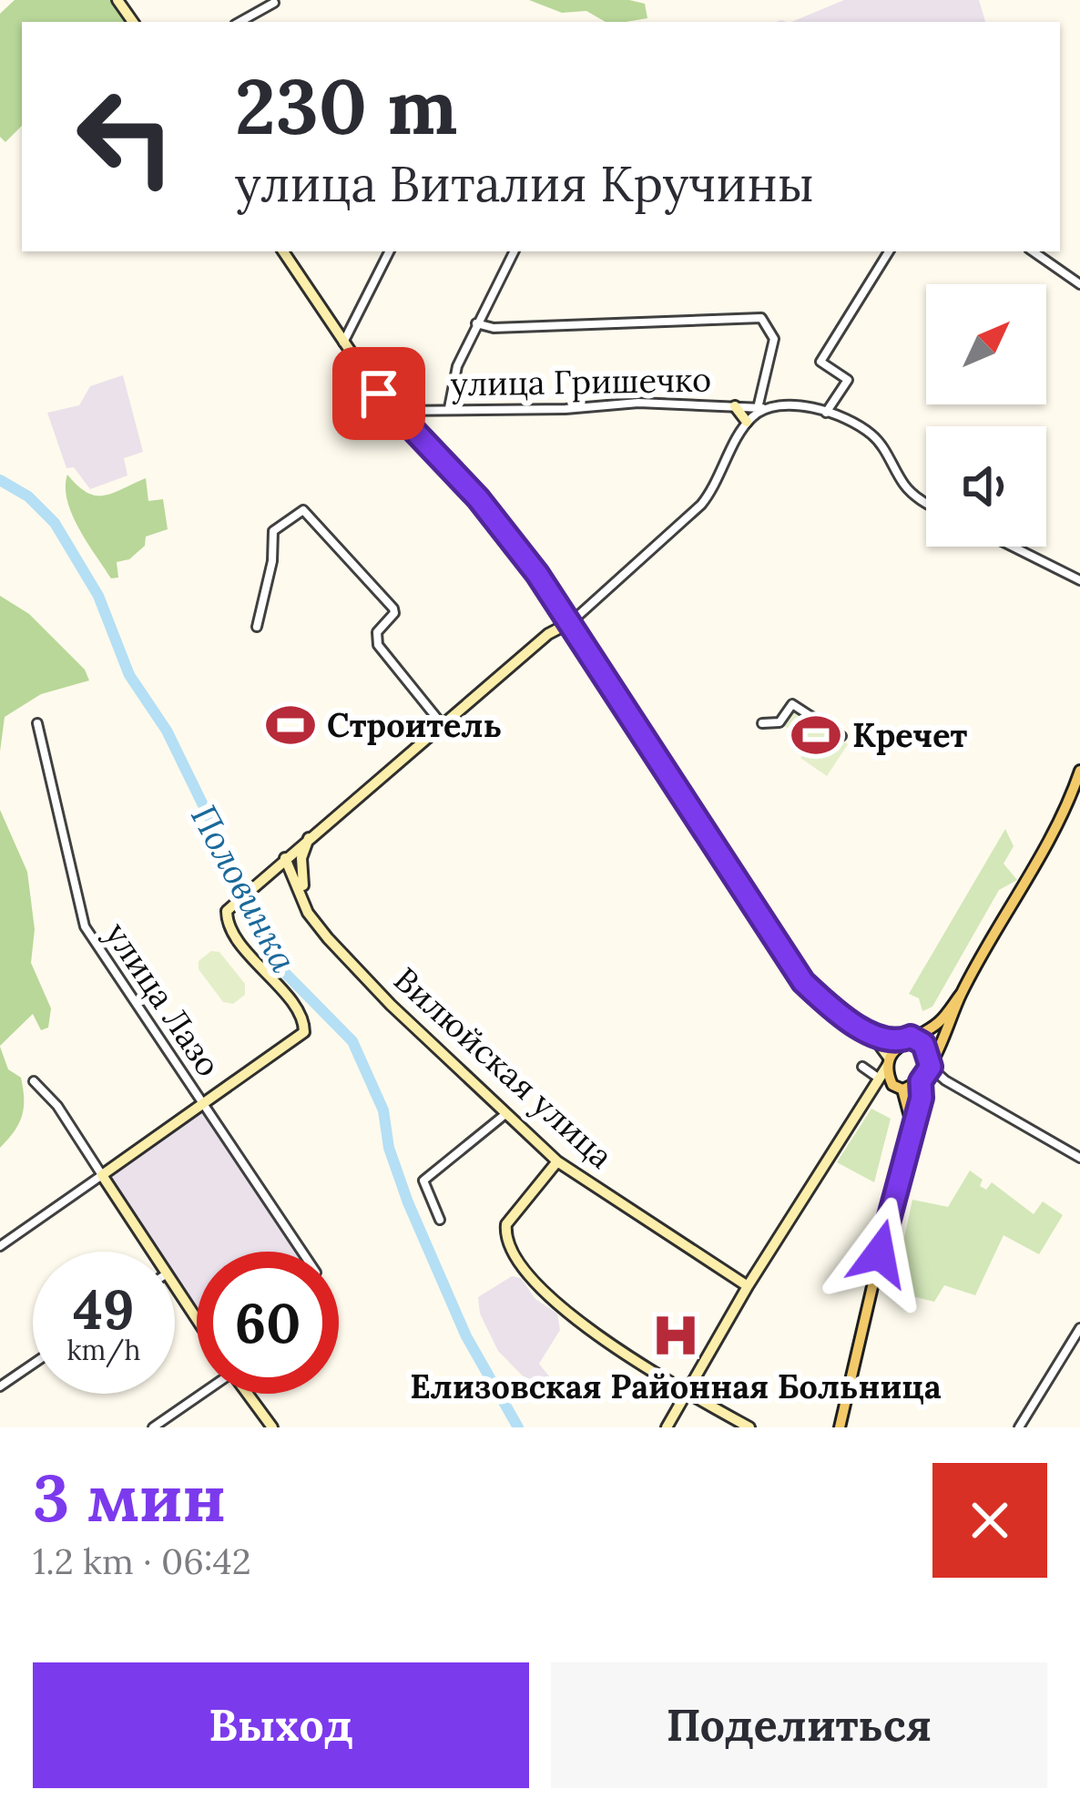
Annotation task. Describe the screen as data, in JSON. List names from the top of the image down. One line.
{"streets":{"street":["улица Гришечко","улица Лазо","Вилюйская улица"]},"water":["Половинка"],"places":{"sports":["Строитель","Кречет"],"hospital":["Елизовская Районная Больница"]},"north":"top right","page":{"turn":["230 m","улица Виталия Кручины"],"speed":"49 km/h","limit":"60","heading":["3 мин","1.2 km · 06:42"],"buttons":["Выход","Поделиться"]}}
